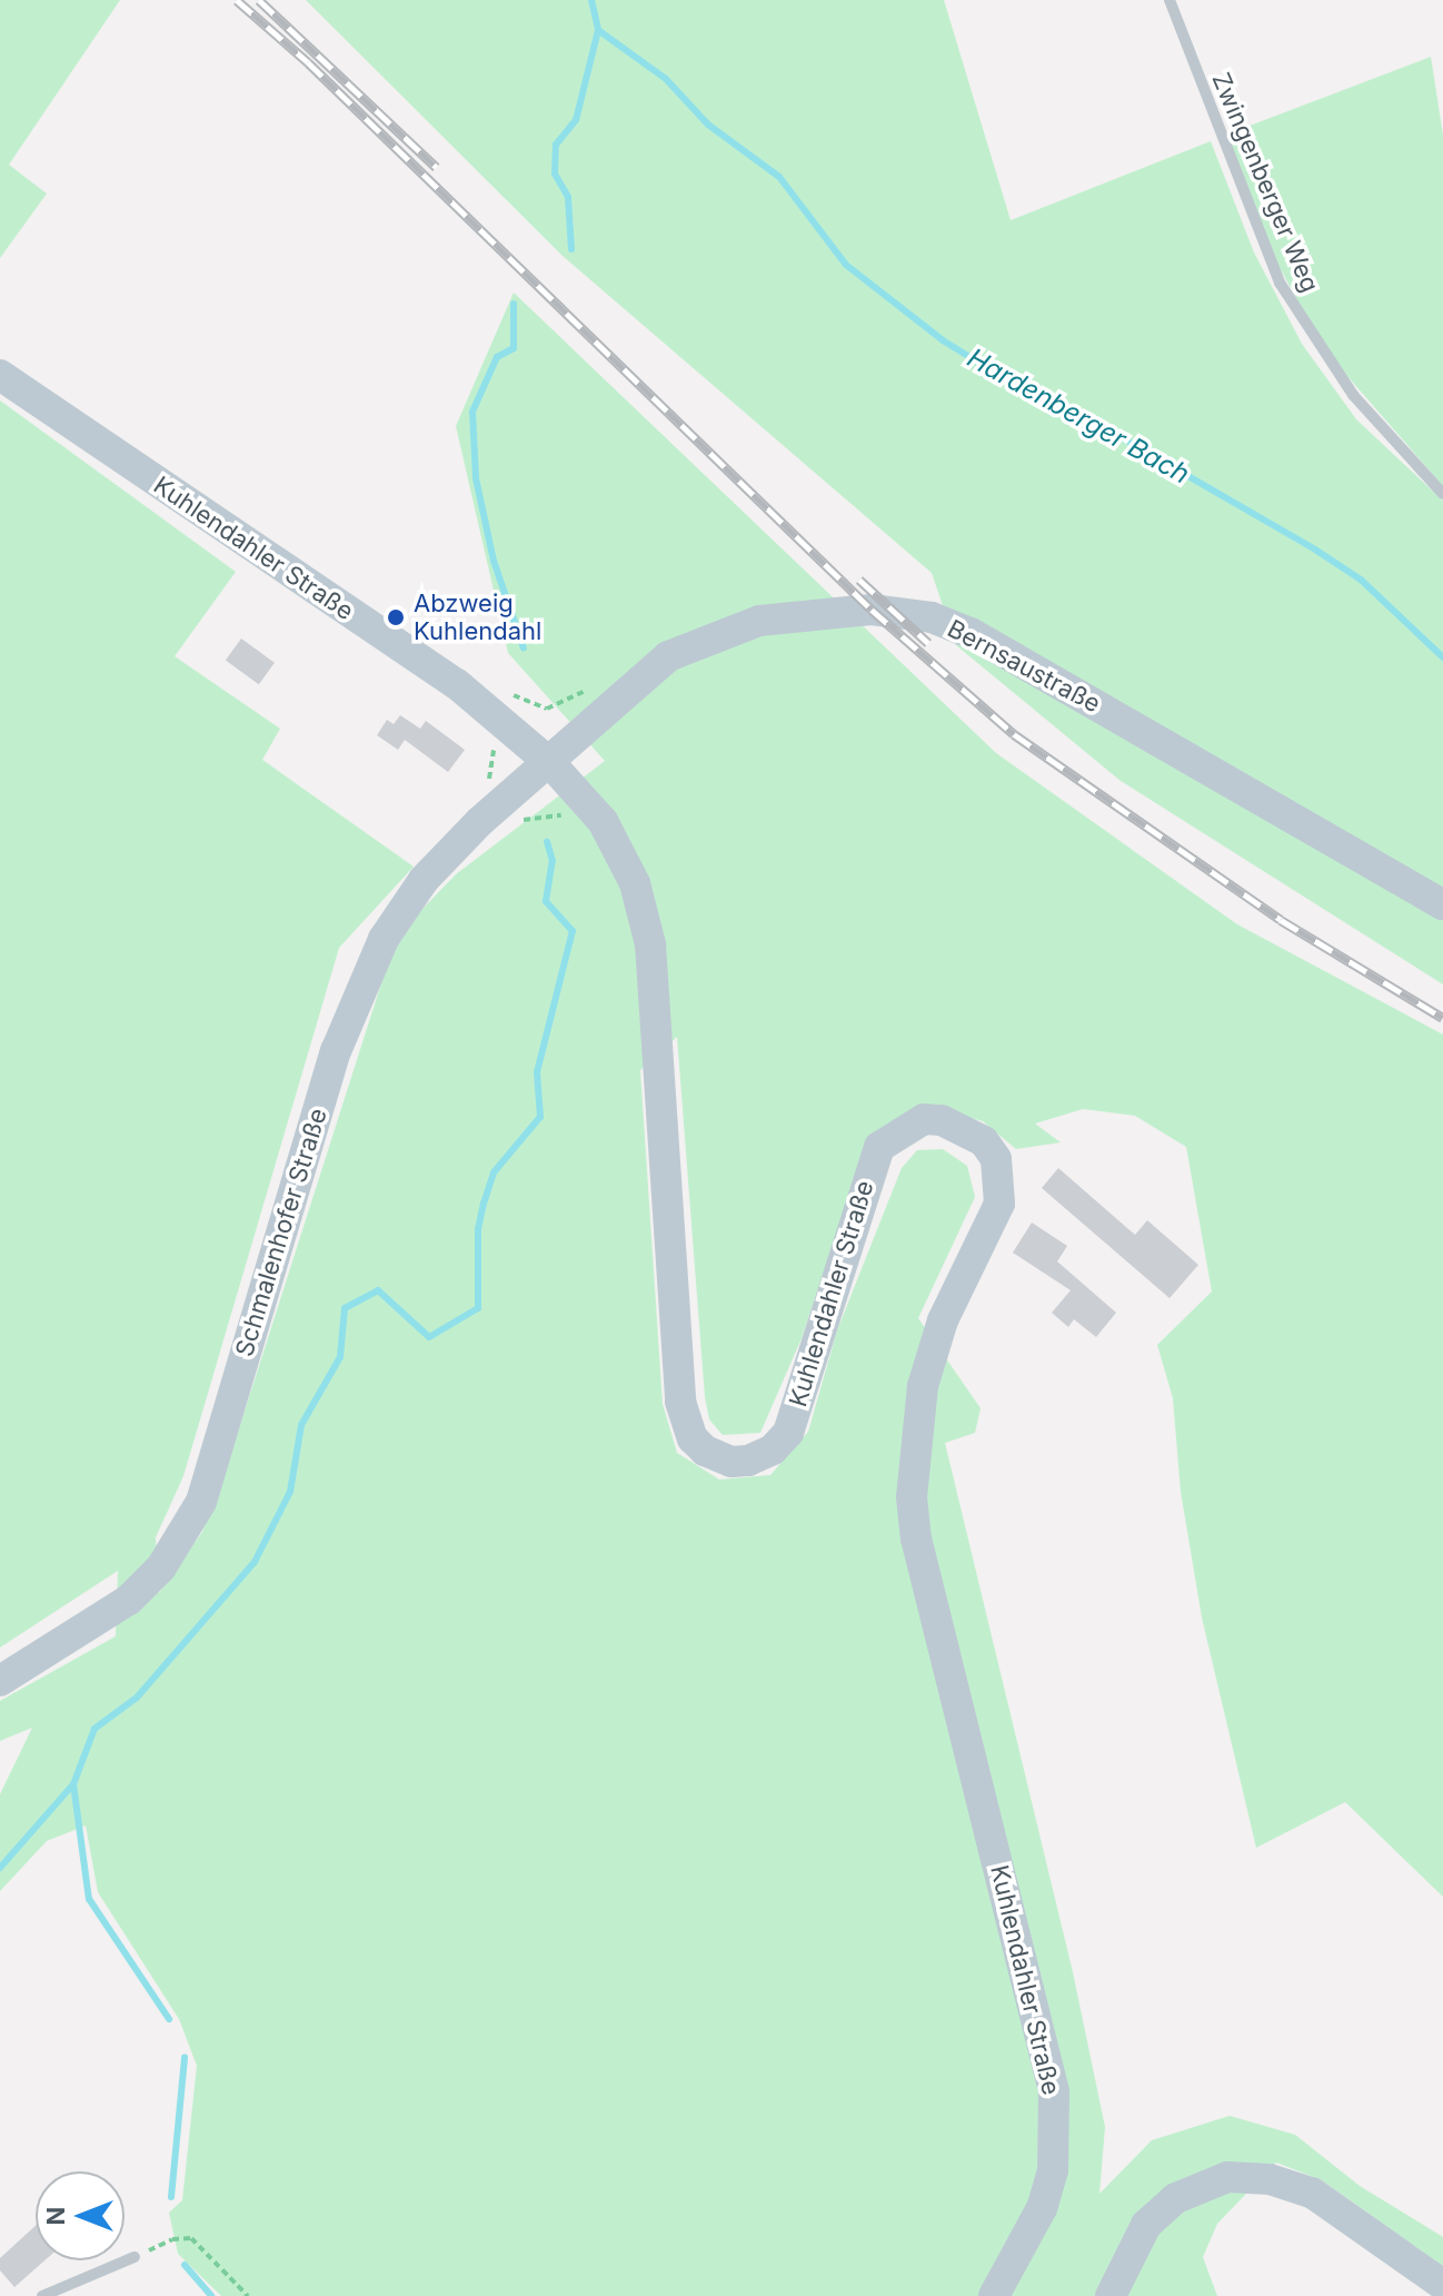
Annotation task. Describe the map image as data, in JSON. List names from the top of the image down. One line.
{"streets":{"main road":["Kuhlendahler Straße","Bernsaustraße","Schmalenhofer Straße"],"lane":["Zwingenberger Weg"]},"crossings":[["Kuhlendahler Straße","Bernsaustraße"],["Kuhlendahler Straße","Schmalenhofer Straße"],["Bernsaustraße","Schmalenhofer Straße"]],"water":["Hardenberger Bach"],"places":["Abzweig Kuhlendahl"],"north":"left"}
